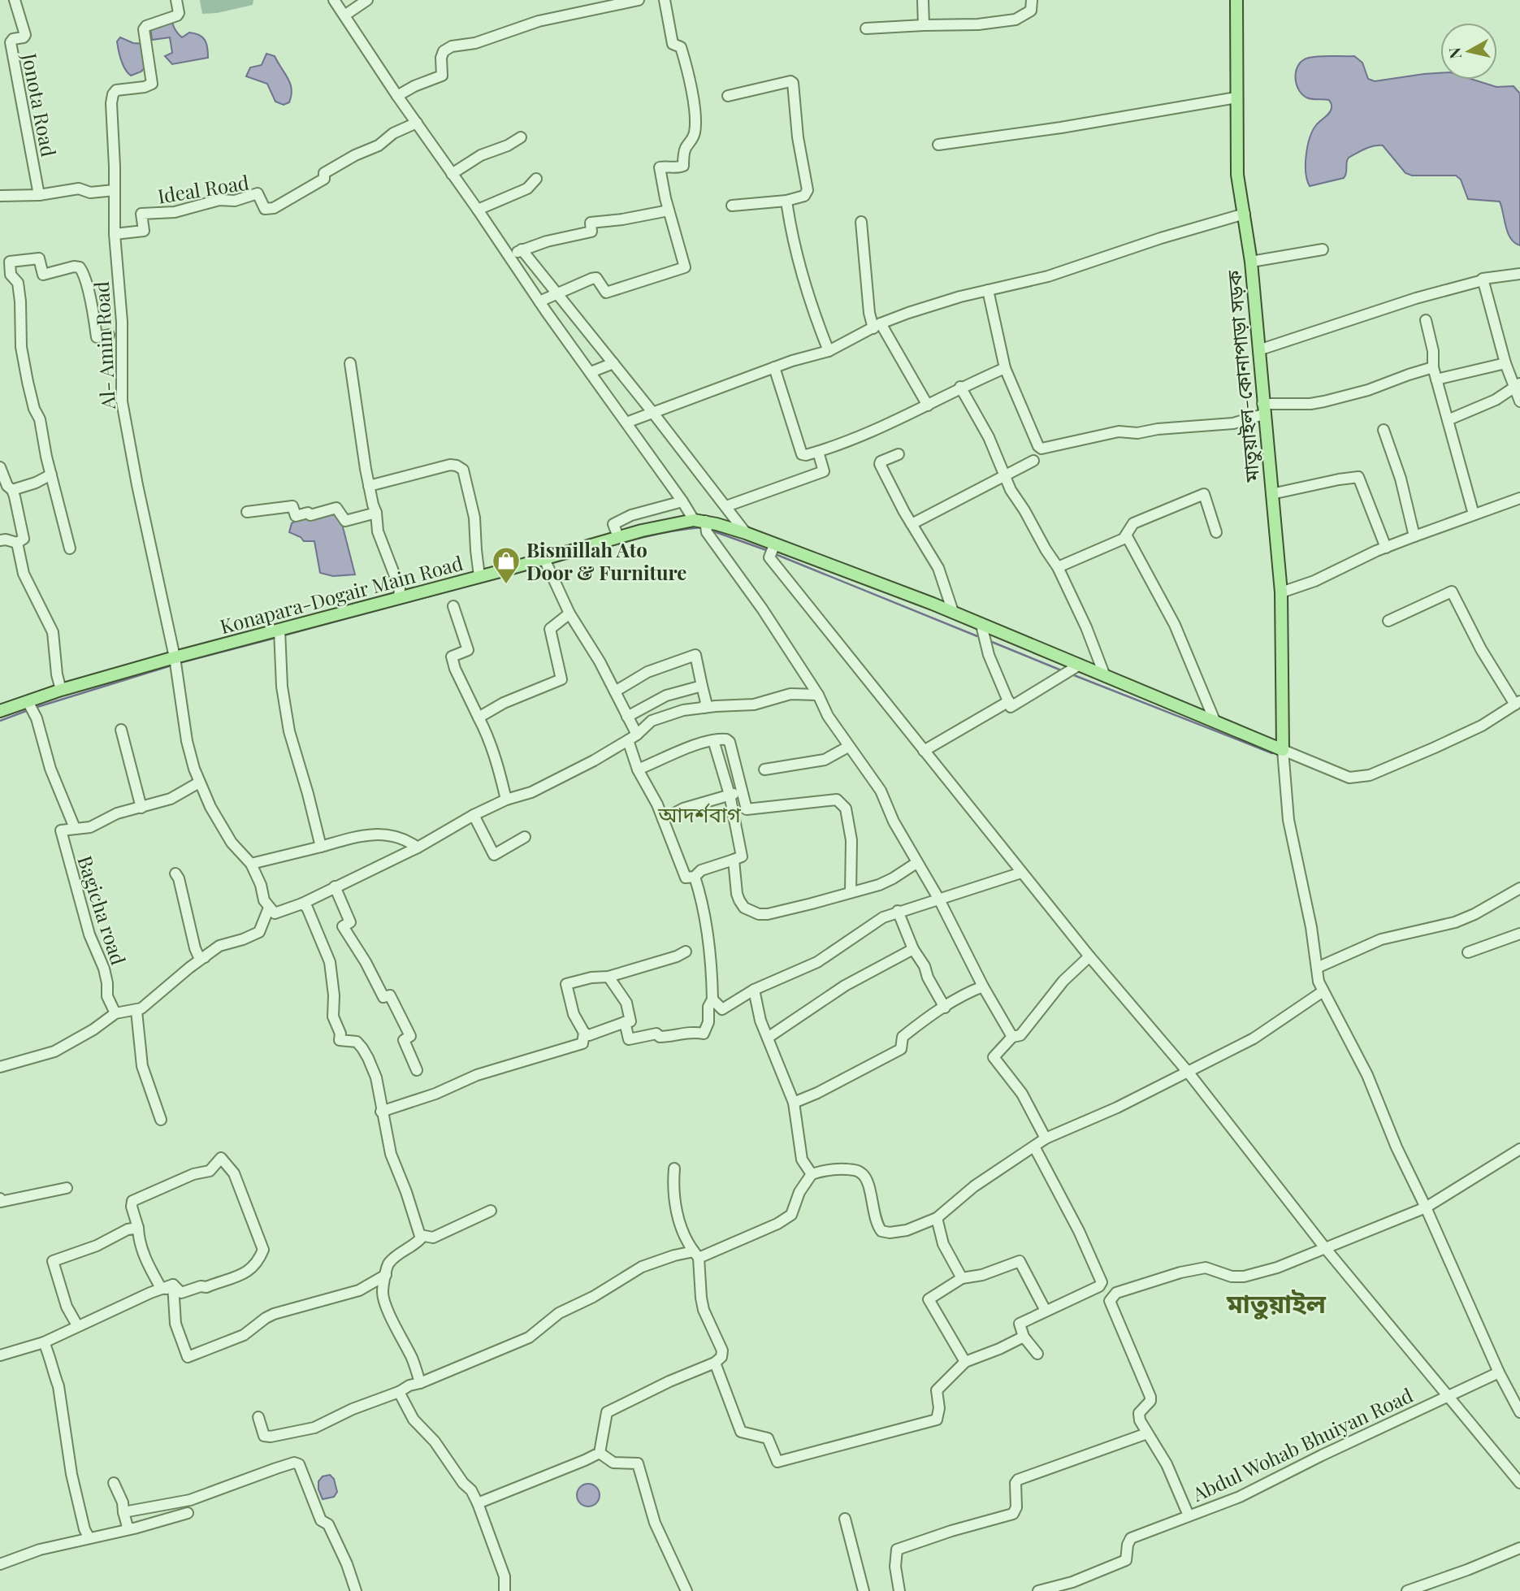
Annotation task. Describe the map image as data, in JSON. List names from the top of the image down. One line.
{"streets":{"main road":["মাতুয়াইল-কোনাপাড়া সড়ক","Konapara-Dogair Main Road"],"street":["Jonota Road","Ideal Road","Al- Amin Road","Bagicha road","Abdul Wohab Bhuiyan Road"]},"crossings":[["Ideal Road","Al- Amin Road"],["Al- Amin Road","Konapara-Dogair Main Road"],["Al- Amin Road","Bagicha road"],["Konapara-Dogair Main Road","Bagicha road"]],"districts":["আদর্শবাগ","মাতুয়াইল"],"places":{"shop":["Bismillah Ato Door & Furniture"]},"north":"left"}
